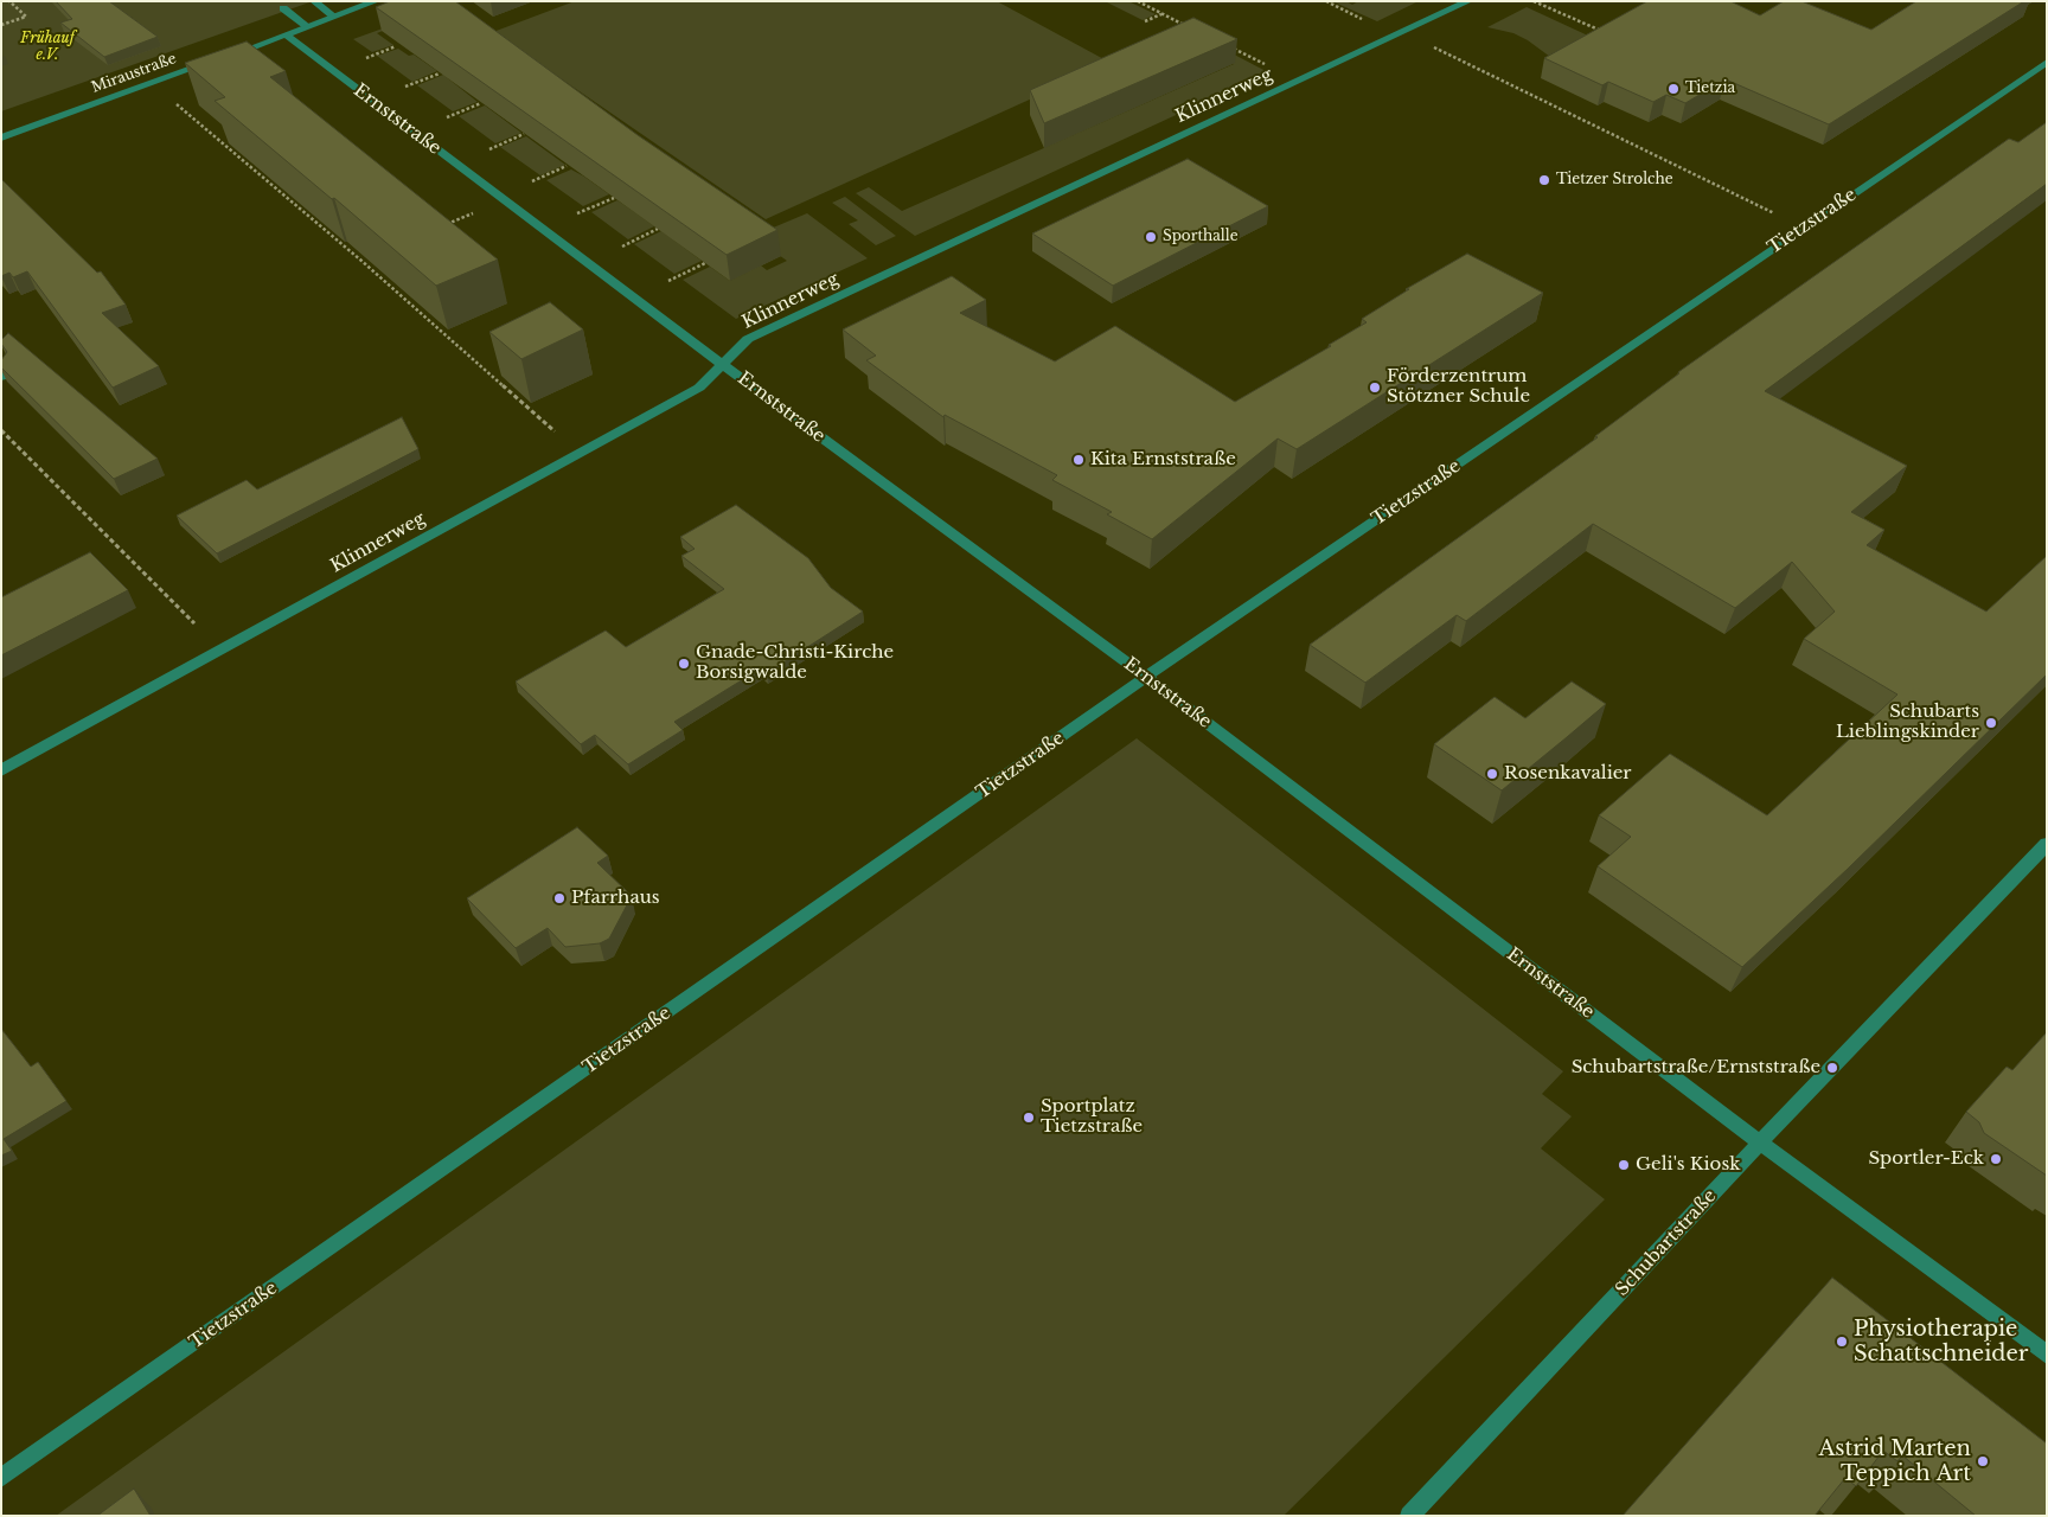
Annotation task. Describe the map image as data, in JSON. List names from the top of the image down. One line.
{"streets":{"street":["Miraustraße","Klinnerweg","Ernststraße","Tietzstraße","Schubartstraße"]},"crossings":[["Klinnerweg","Ernststraße"],["Ernststraße","Tietzstraße"],["Ernststraße","Schubartstraße"]],"parks":["Frühauf e.V."],"places":["Tietzia","Tietzer Strolche","Sporthalle","Förderzentrum Stötzner Schule","Kita Ernststraße","Gnade-Christi-Kirche Borsigwalde","Schubarts Lieblingskinder","Rosenkavalier","Pfarrhaus","Schubartstraße/Ernststraße","Sportplatz Tietzstraße","Sportler-Eck","Geli's Kiosk","Physiotherapie Schattschneider","Astrid Marten Teppich Art"]}
